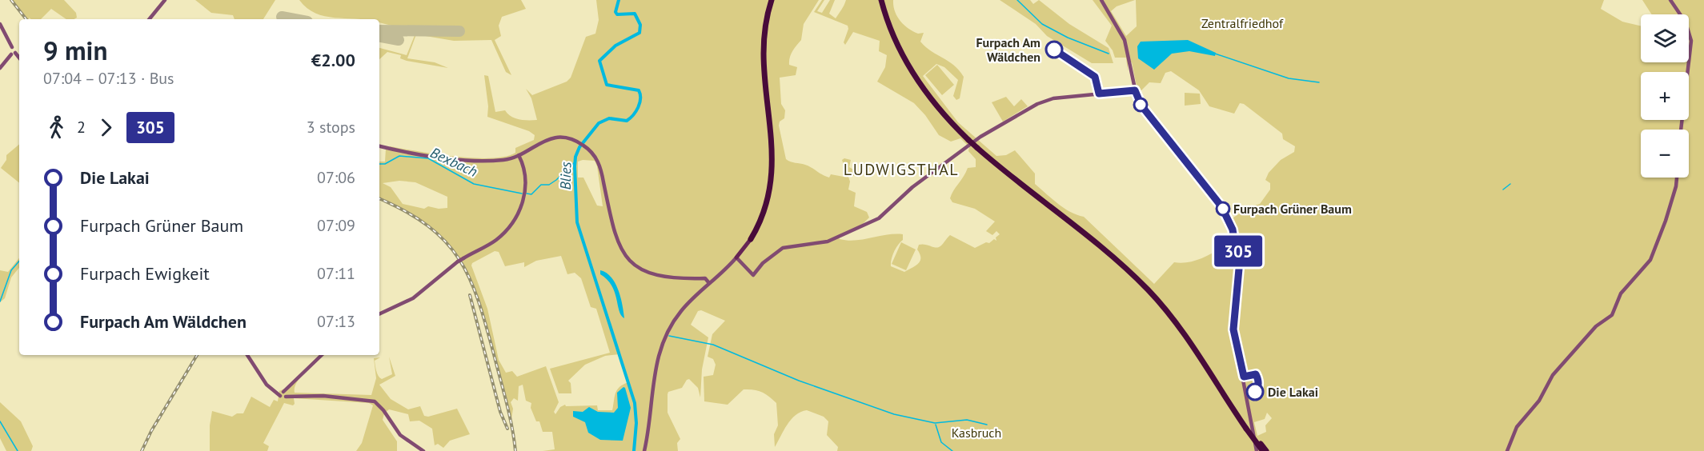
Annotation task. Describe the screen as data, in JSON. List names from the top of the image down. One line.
{"districts":["LUDWIGSTHAL"],"water":["Bexbach","Blies"],"parks":["Zentralfriedhof","Kasbruch"],"places":["Furpach Am Wäldchen","Furpach Grüner Baum","Die Lakai"],"lines":["bus line 305"],"page":{"on_map":"305","map_buttons":["+","−"],"heading":["9 min","07:04 – 07:13 · Bus","€2.00"],"legs":["2","305","3 stops"],"list":[{"name":"Die Lakai","value":"07:06"},{"name":"Furpach Grüner Baum","value":"07:09"},{"name":"Furpach Ewigkeit","value":"07:11"},{"name":"Furpach Am Wäldchen","value":"07:13"}]}}
